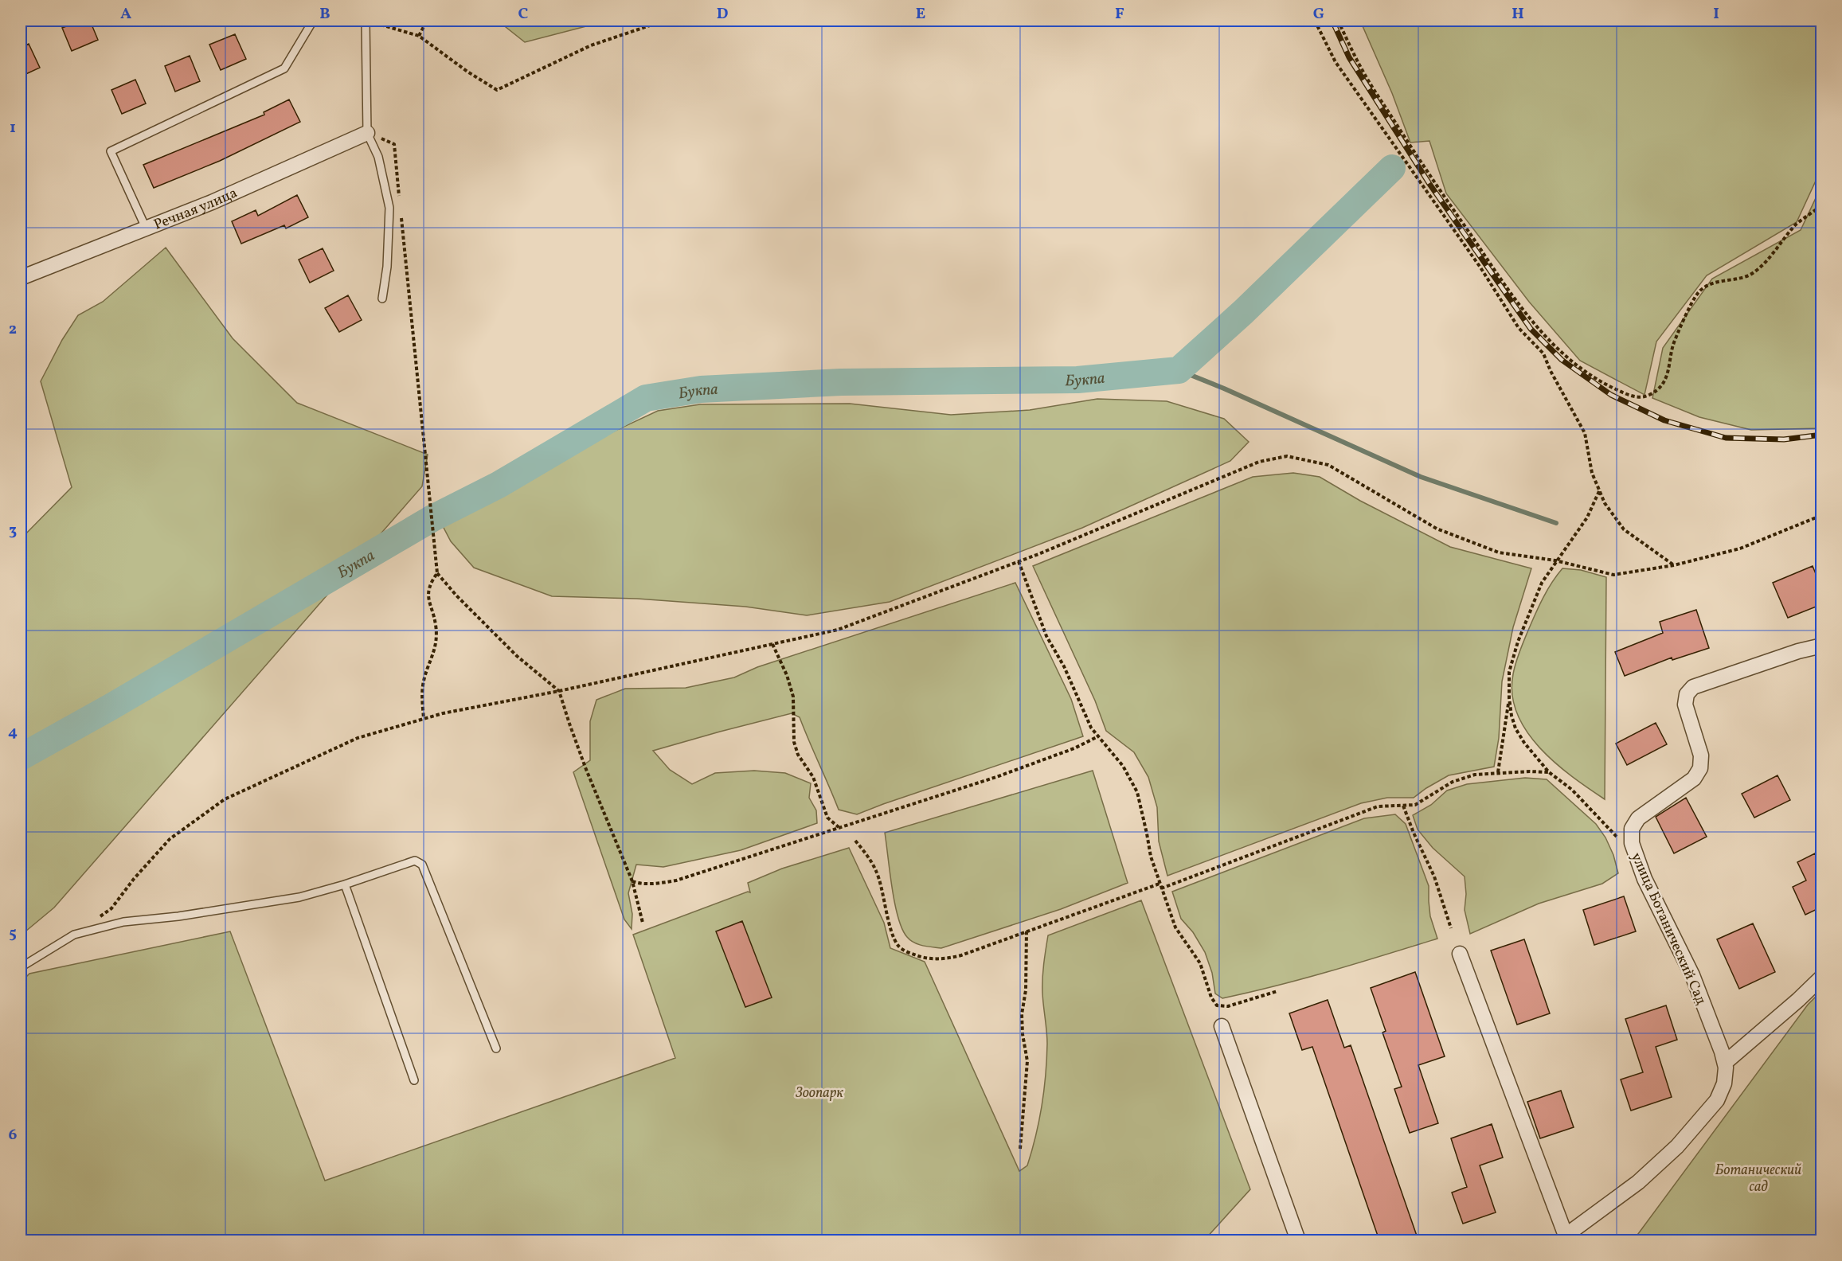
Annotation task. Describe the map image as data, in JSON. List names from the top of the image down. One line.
{"streets":{"street":["Речная улица","улица Ботанический Сад"]},"water":["Букпа"],"parks":["Зоопарк","Ботанический сад"],"grid":{"columns":["A","B","C","D","E","F","G","H","I"],"rows":["1","2","3","4","5","6"]}}
